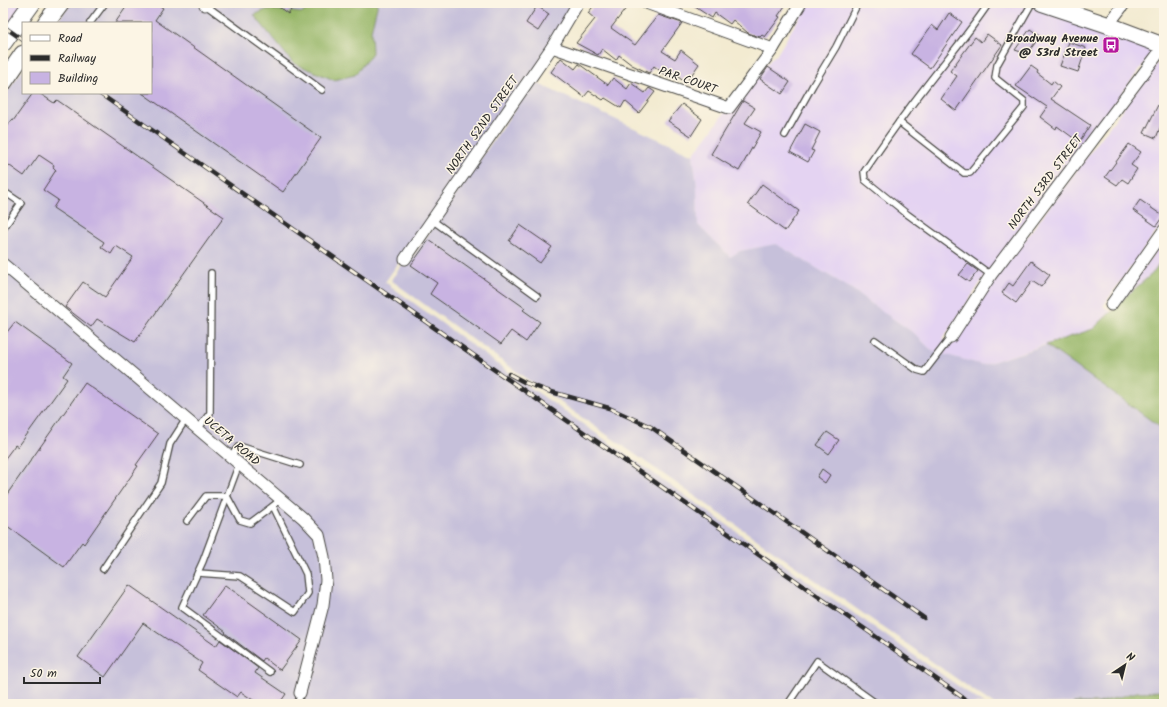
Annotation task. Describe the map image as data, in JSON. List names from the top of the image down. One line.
{"streets":{"street":["PAR COURT","NORTH 52ND STREET","NORTH 53RD STREET","UCETA ROAD"]},"crossings":[["PAR COURT","NORTH 52ND STREET"]],"places":{"bus stop":["Broadway Avenue @ 53rd Street"]},"legend":["Road","Railway","Building"],"scale_bar":"50 m","north":"top right"}
